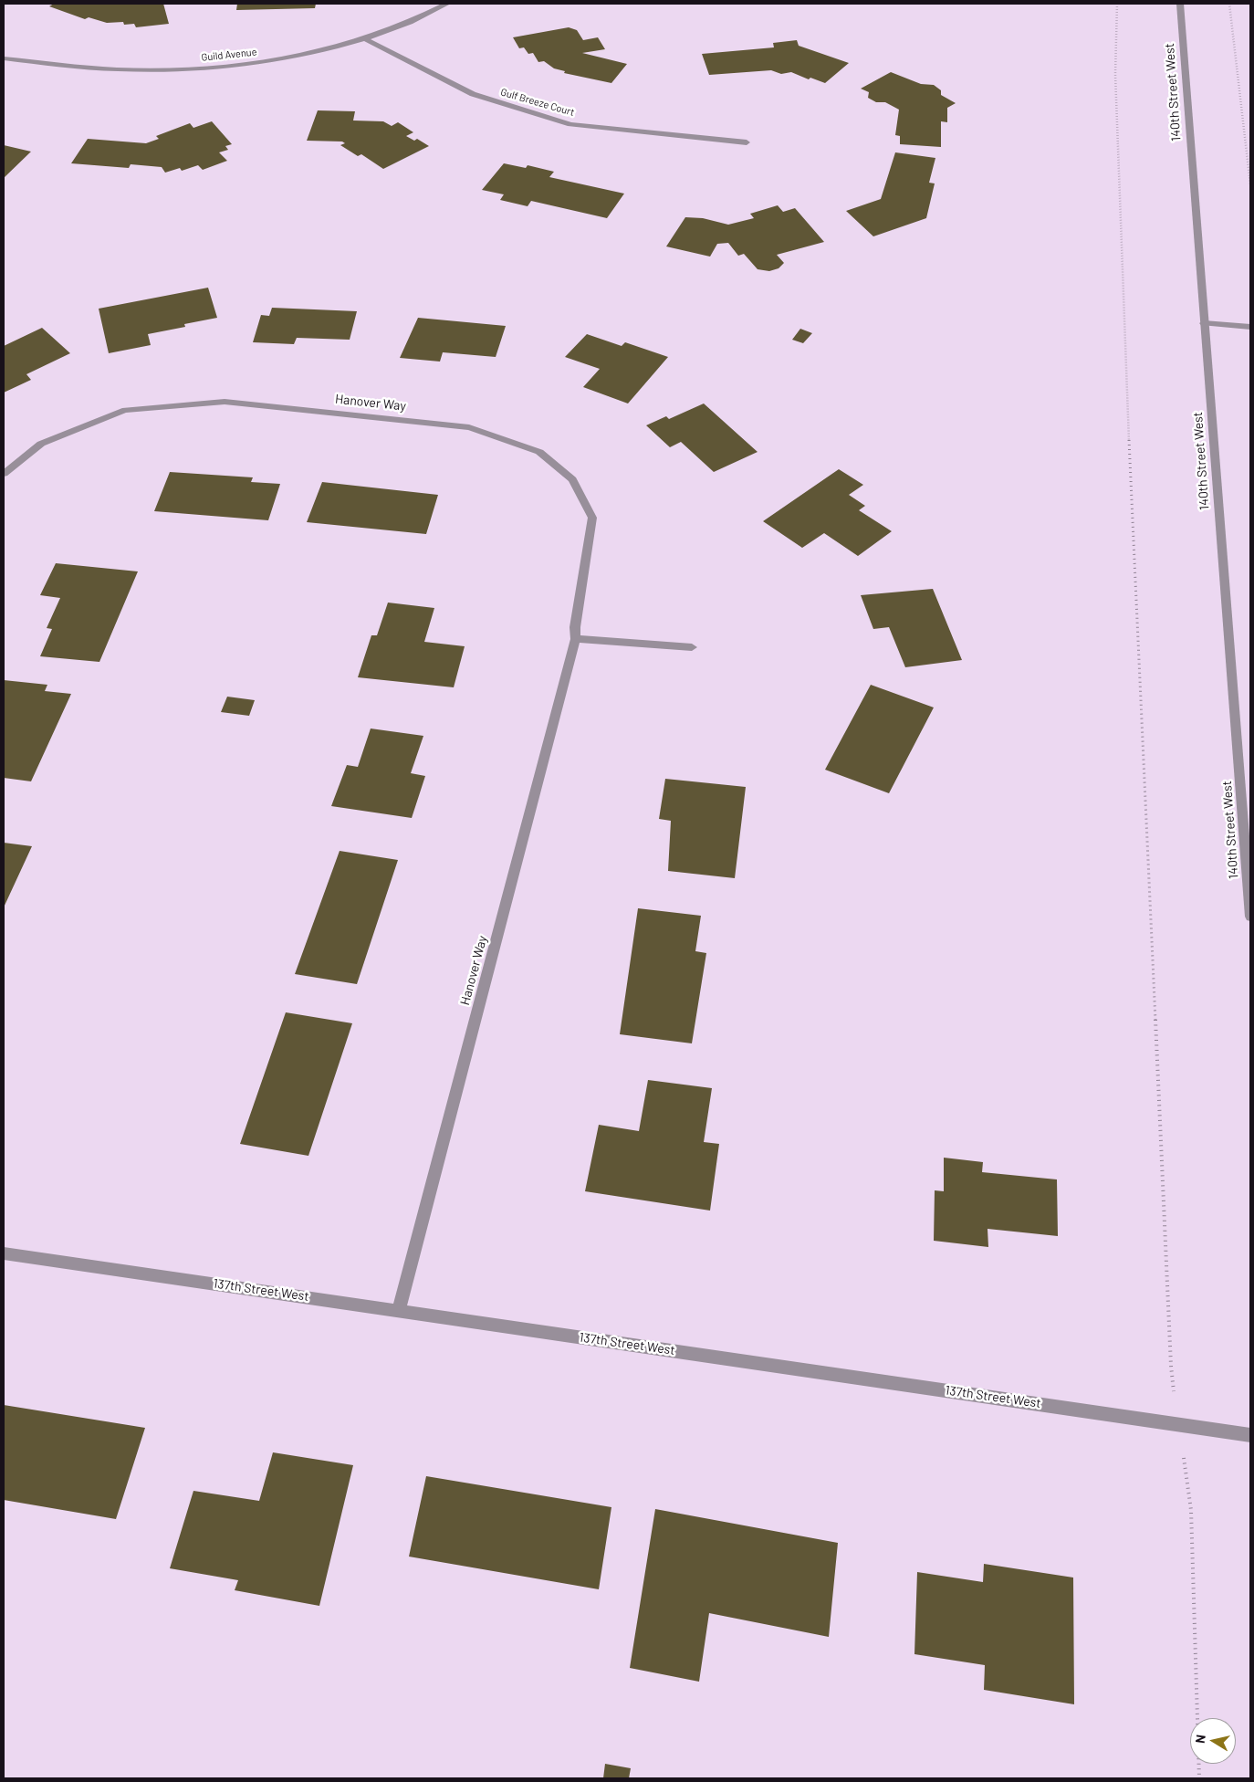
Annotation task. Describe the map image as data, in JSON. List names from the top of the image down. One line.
{"streets":{"street":["Guild Avenue","140th Street West","Gulf Breeze Court","Hanover Way","137th Street West"]},"crossings":[["Guild Avenue","Gulf Breeze Court"],["Hanover Way","137th Street West"]],"north":"left"}
